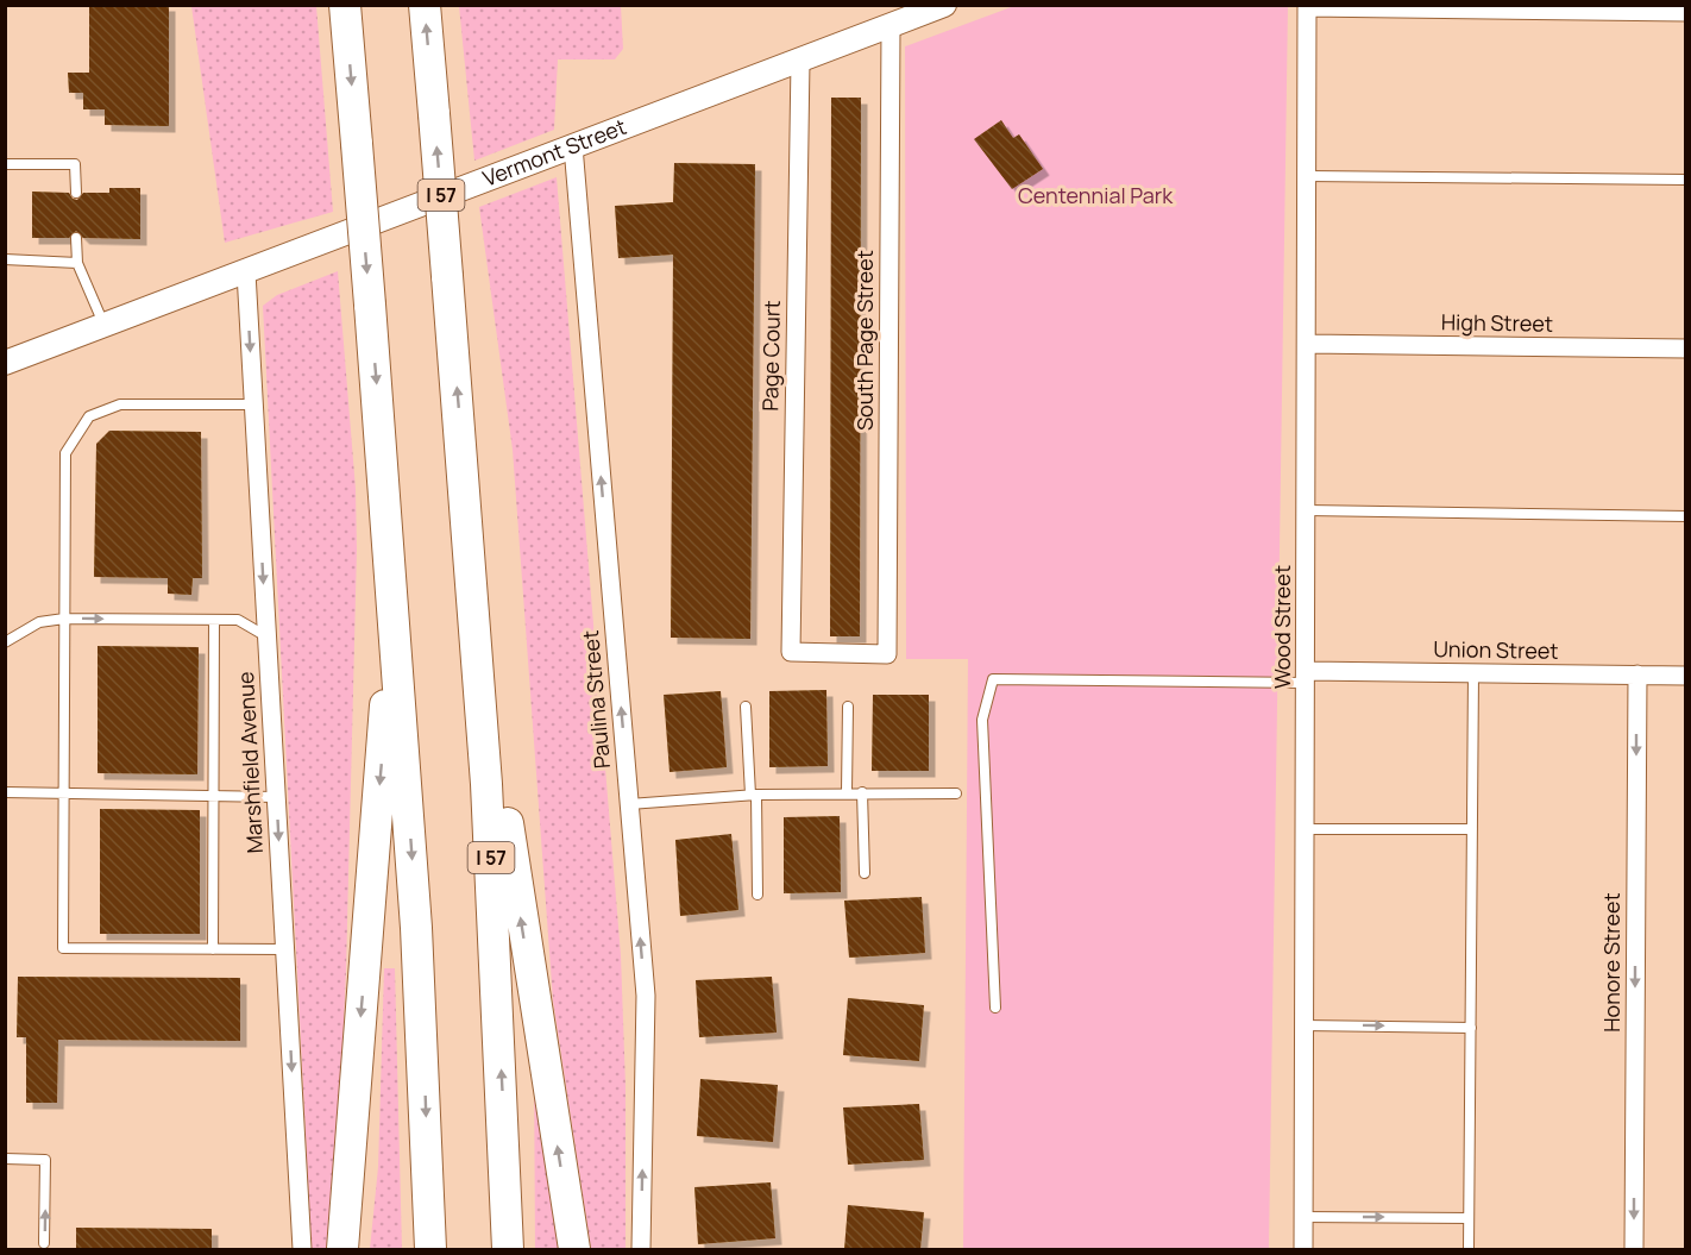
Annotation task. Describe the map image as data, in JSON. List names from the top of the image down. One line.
{"streets":{"highway":["I 57"],"street":["Vermont Street","High Street","South Page Street","Page Court","Wood Street","Union Street","Paulina Street","Marshfield Avenue","Honore Street"]},"crossings":[["Vermont Street","South Page Street"],["Vermont Street","Page Court"],["Vermont Street","Paulina Street"],["Vermont Street","Marshfield Avenue"],["High Street","Wood Street"],["South Page Street","Page Court"],["Wood Street","Union Street"],["Union Street","Honore Street"]],"one_way":["Paulina Street","Marshfield Avenue","Honore Street"],"parks":["Centennial Park"]}
